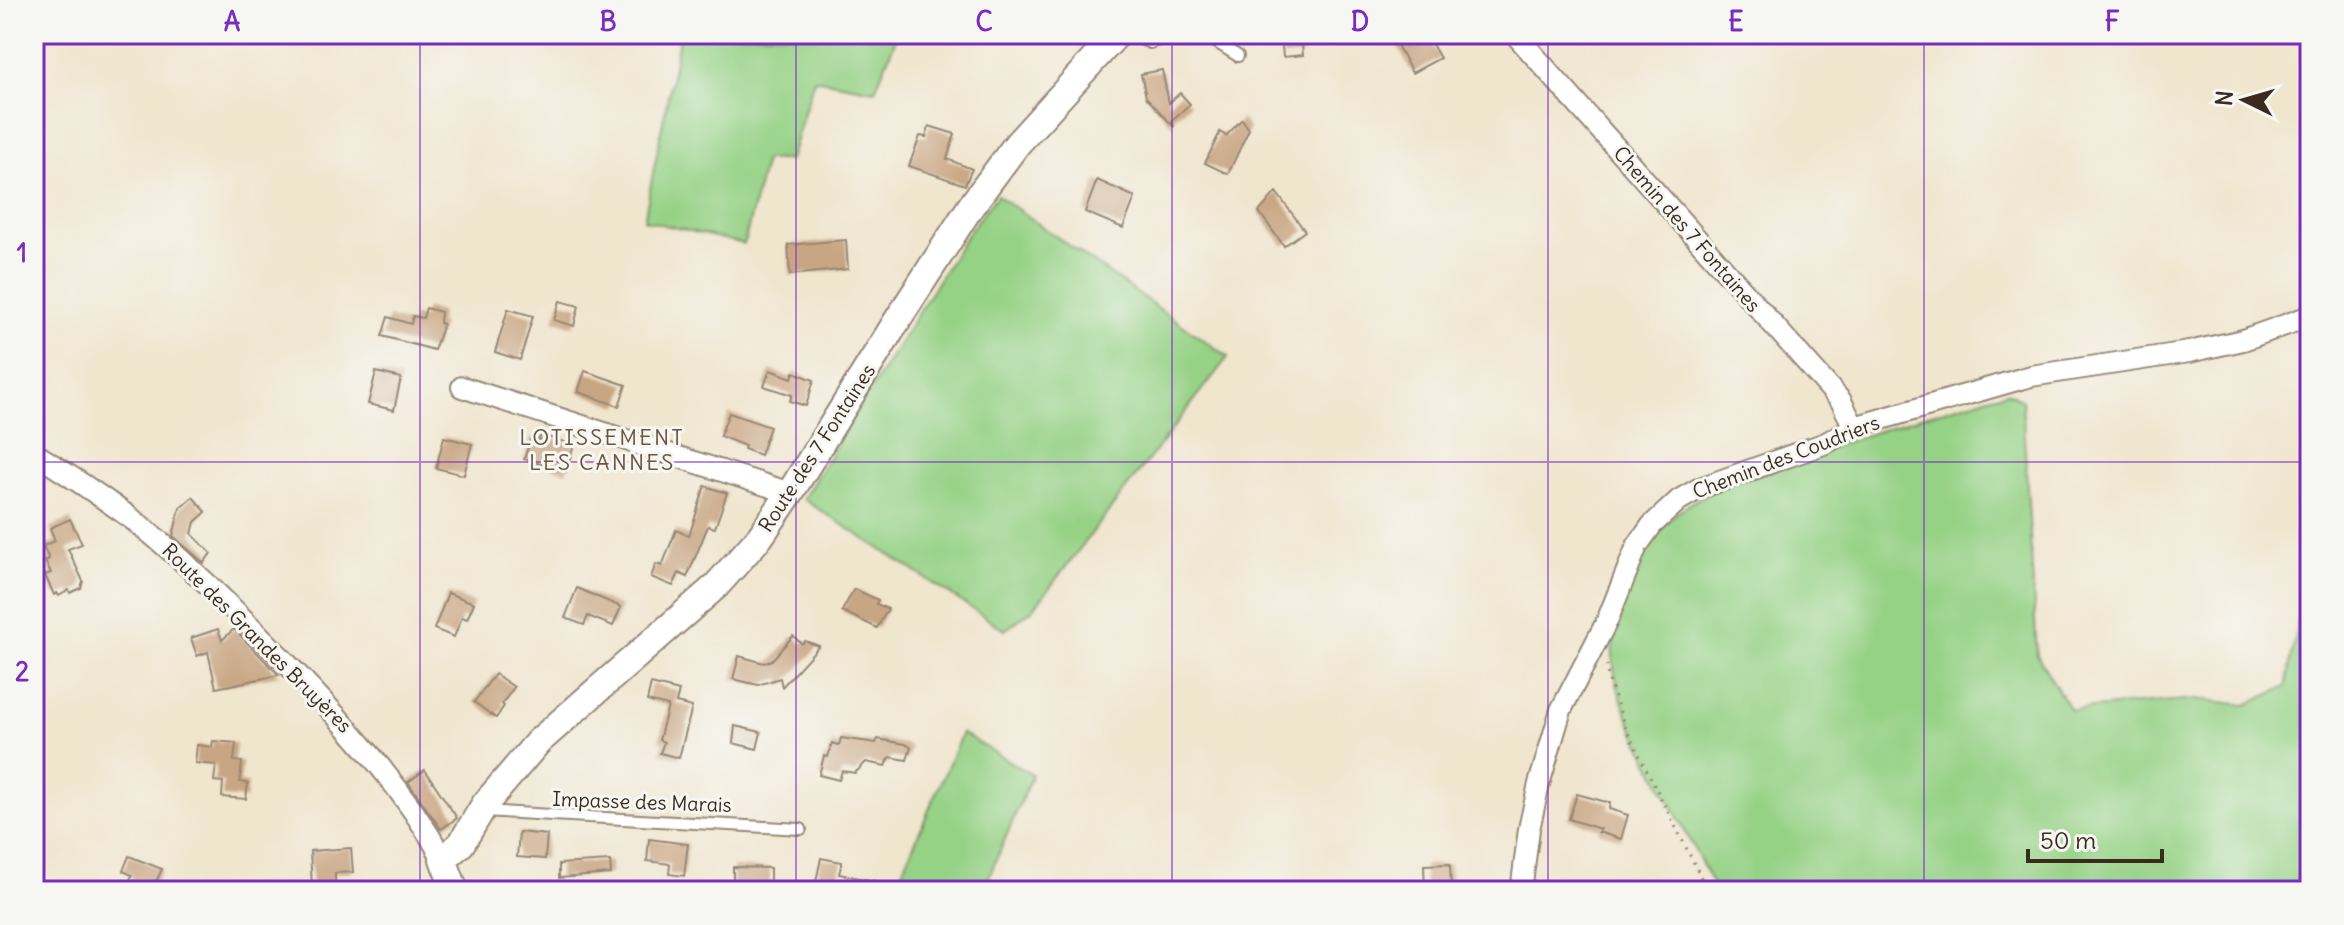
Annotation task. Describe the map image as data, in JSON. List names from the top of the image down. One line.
{"streets":{"street":["Chemin des 7 Fontaines","Route des 7 Fontaines","Chemin des Coudriers","Route des Grandes Bruyères"],"lane":["Impasse des Marais"]},"crossings":[["Chemin des 7 Fontaines","Chemin des Coudriers"],["Route des 7 Fontaines","Route des Grandes Bruyères"],["Route des 7 Fontaines","Impasse des Marais"]],"districts":["LOTISSEMENT LES CANNES"],"scale_bar":"50 m","north":"left","grid":{"columns":["A","B","C","D","E","F"],"rows":["1","2"]}}
